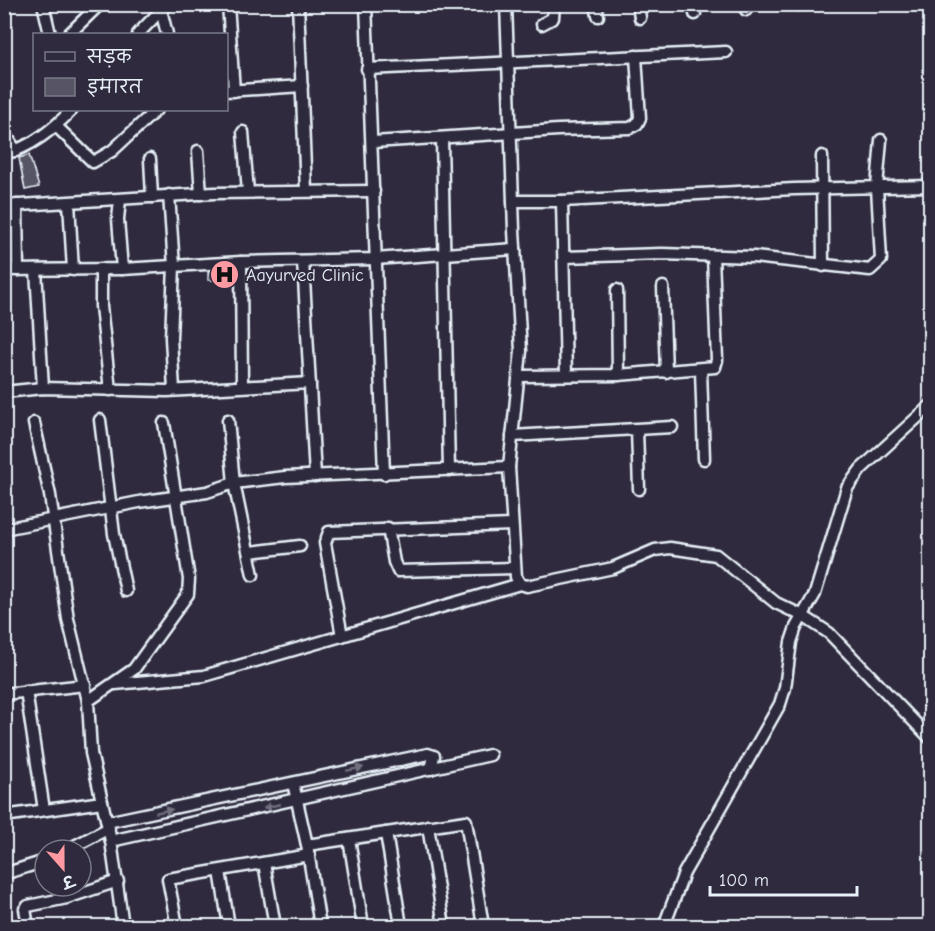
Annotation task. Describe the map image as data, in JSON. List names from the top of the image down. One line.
{"places":{"hospital":["Aayurved Clinic"]},"legend":["सड़क","इमारत"],"scale_bar":"100 m","north":"bottom"}
